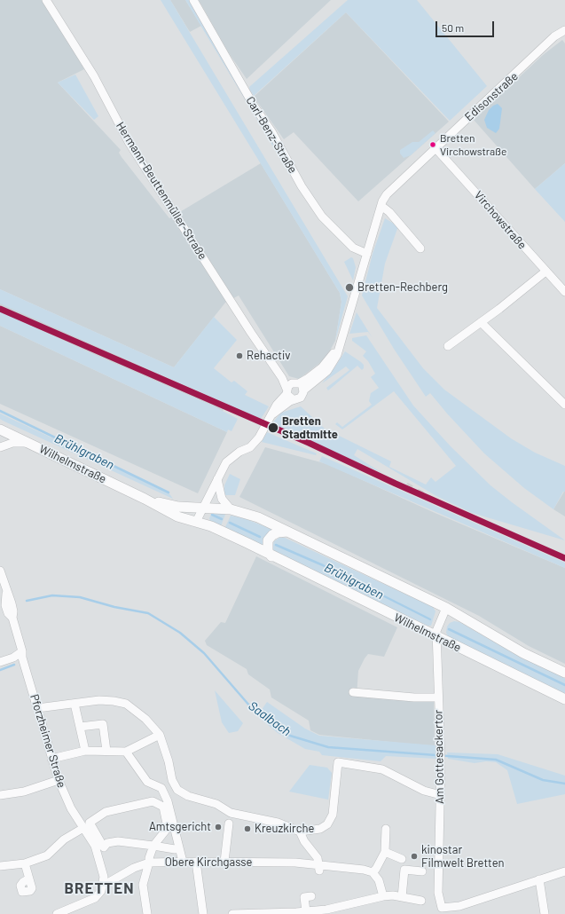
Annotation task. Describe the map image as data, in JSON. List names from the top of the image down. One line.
{"streets":{"main road":["Wilhelmstraße"],"street":["Edisonstraße","Carl-Benz-Straße","Hermann-Beuttenmüller-Straße","Virchowstraße","Pforzheimer Straße","Am Gottesackertor","Obere Kirchgasse"]},"crossings":[["Edisonstraße","Carl-Benz-Straße"],["Edisonstraße","Virchowstraße"],["Wilhelmstraße","Am Gottesackertor"],["Pforzheimer Straße","Obere Kirchgasse"]],"districts":["BRETTEN"],"water":["Brühlgraben","Saalbach"],"places":["Bretten Virchowstraße","Bretten-Rechberg","Rehactiv","Bretten Stadtmitte","Amtsgericht","Kreuzkirche","kinostar Filmwelt Bretten"],"scale_bar":"50 m"}
